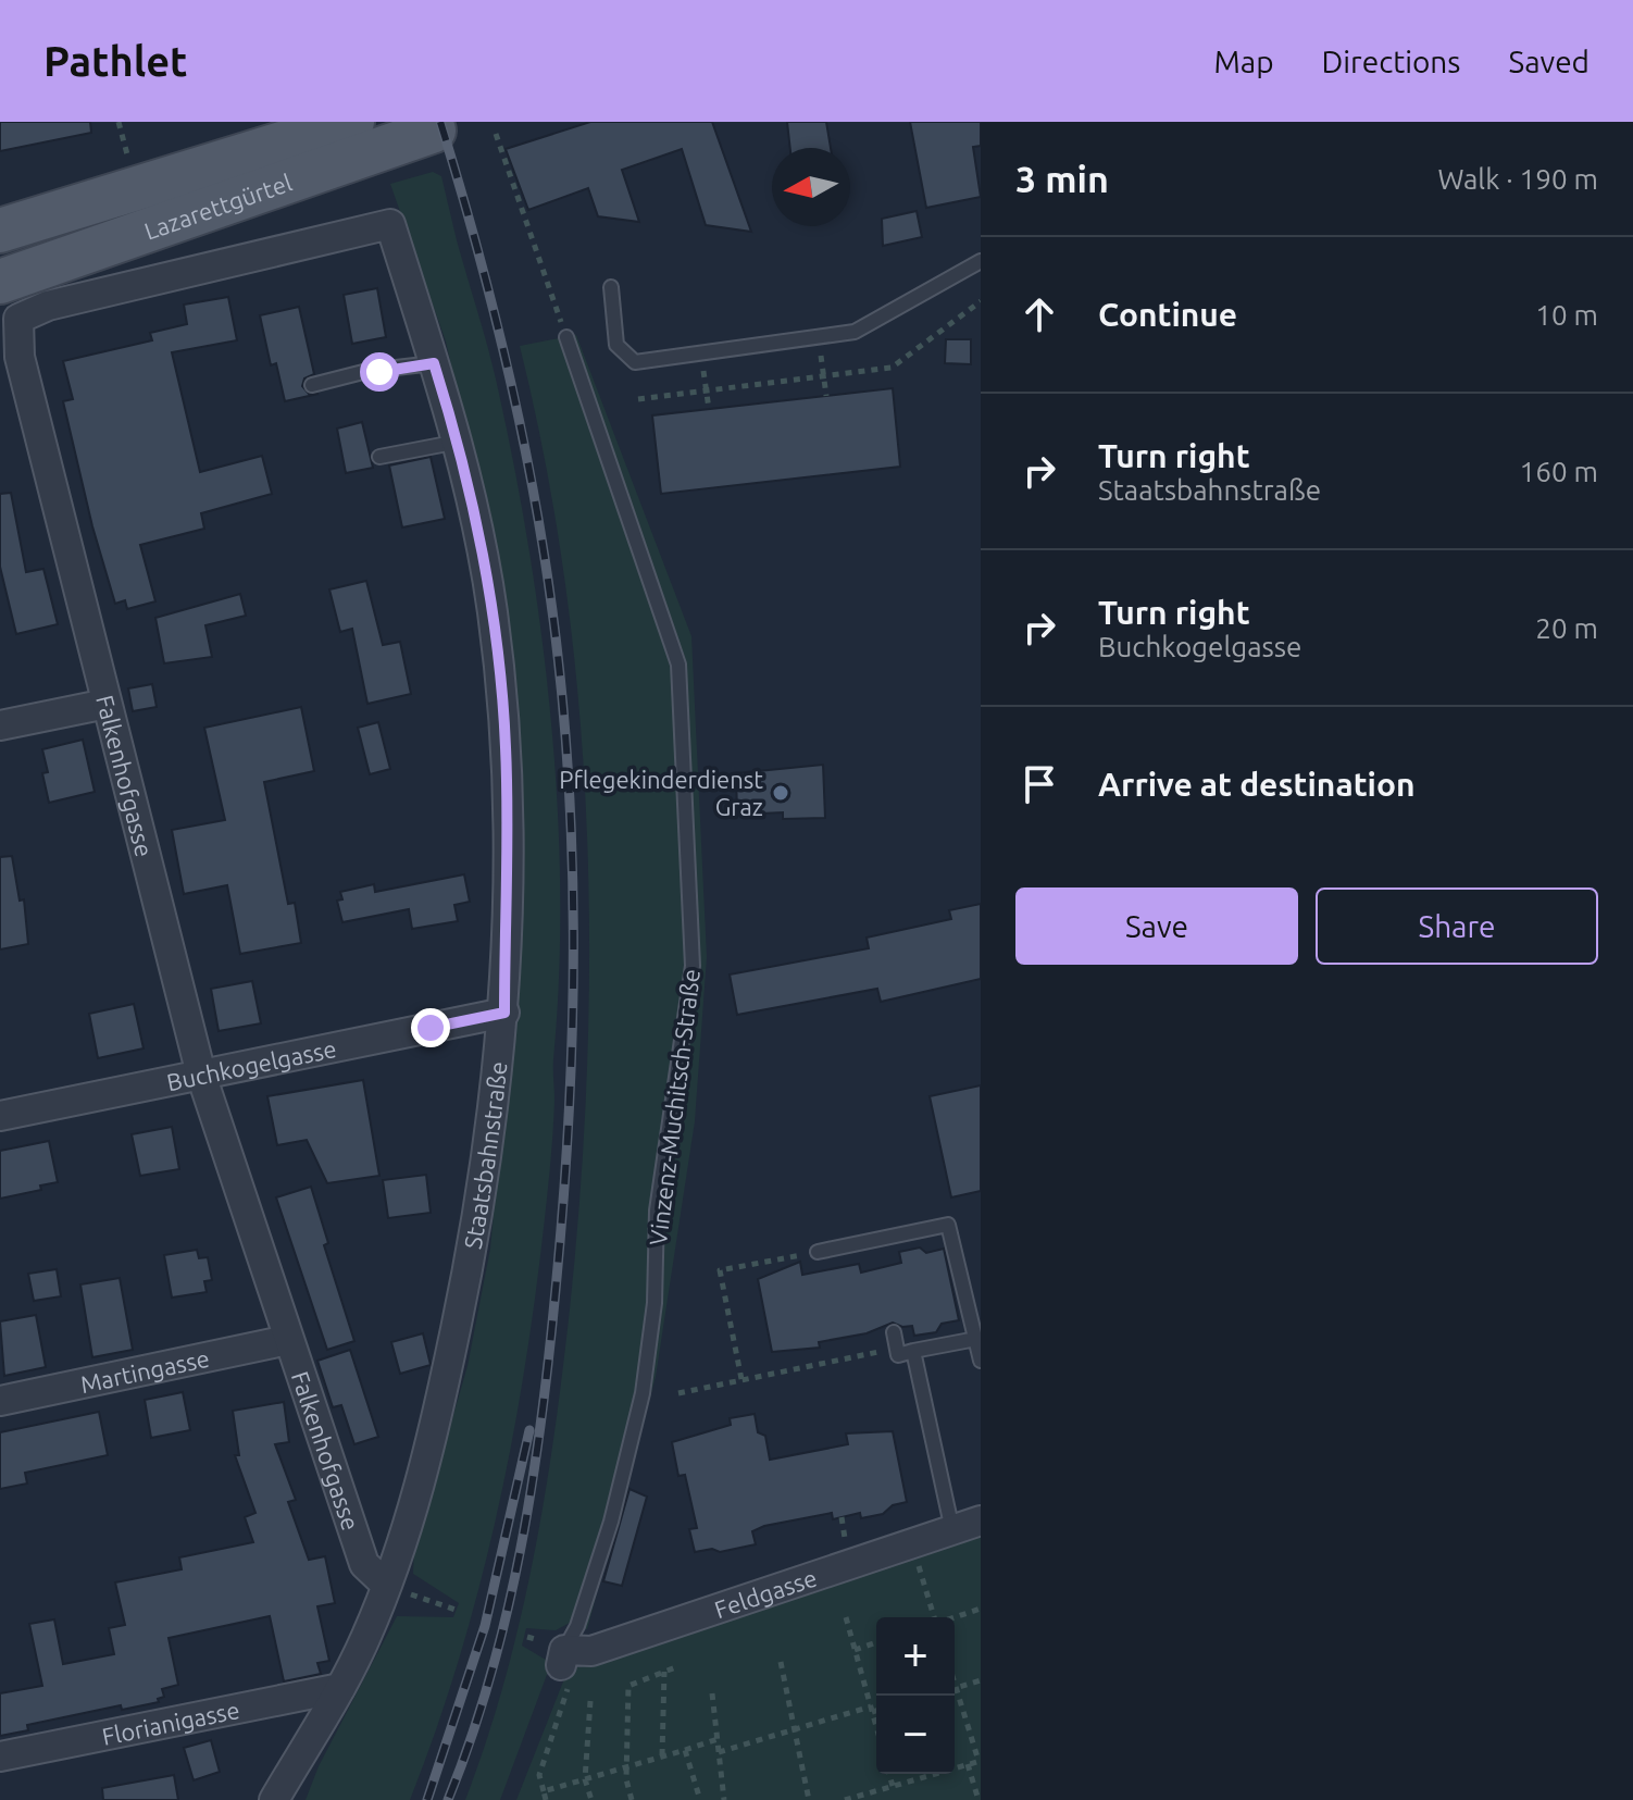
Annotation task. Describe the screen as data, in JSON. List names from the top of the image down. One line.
{"streets":{"main road":["Lazarettgürtel"],"street":["Falkenhofgasse","Buchkogelgasse","Staatsbahnstraße","Martingasse","Feldgasse","Florianigasse"],"lane":["Vinzenz-Muchitsch-Straße"]},"crossings":[["Falkenhofgasse","Buchkogelgasse"],["Falkenhofgasse","Staatsbahnstraße"],["Falkenhofgasse","Martingasse"],["Buchkogelgasse","Staatsbahnstraße"],["Vinzenz-Muchitsch-Straße","Feldgasse"],["Staatsbahnstraße","Florianigasse"]],"places":["Pflegekinderdienst Graz"],"north":"left","page":{"header":"Pathlet","nav":["Map","Directions","Saved"],"heading":["3 min","Walk · 190 m"],"list":[["Continue","10 m"],["Turn right","Staatsbahnstraße","160 m"],["Turn right","Buchkogelgasse","20 m"],"Arrive at destination"],"buttons":["Save","Share"],"map_buttons":["+","−"]}}
